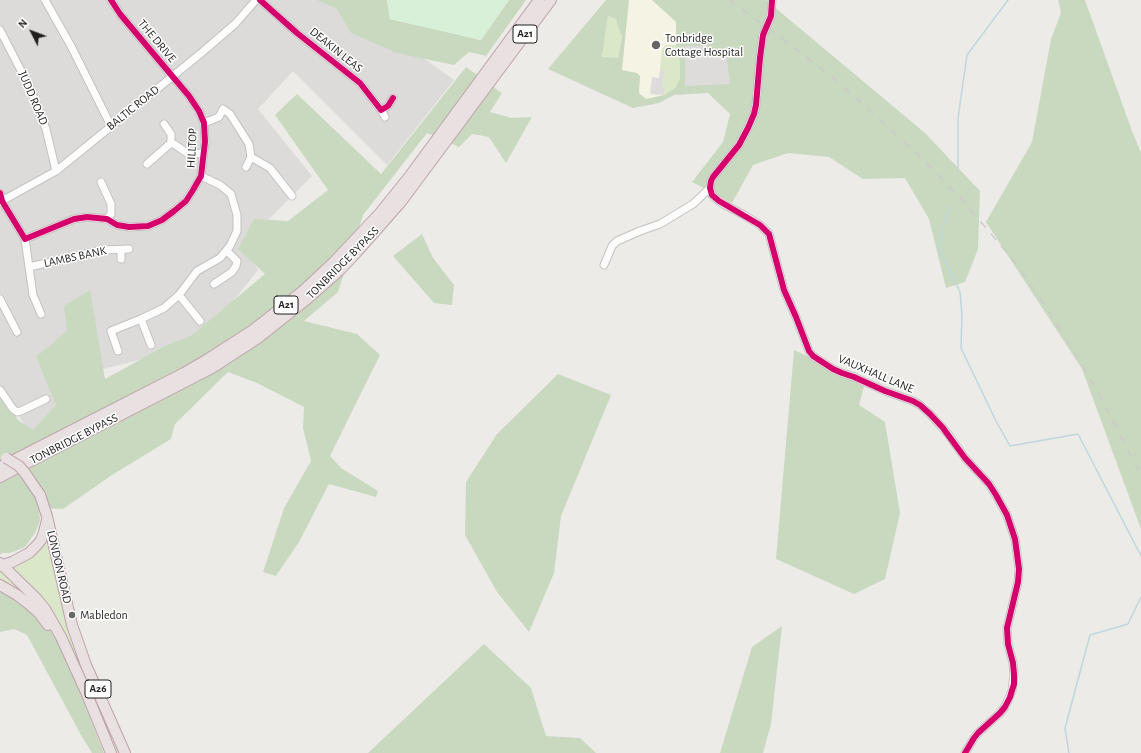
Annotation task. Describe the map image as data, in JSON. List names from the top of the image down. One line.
{"streets":{"highway":["A21","TONBRIDGE BYPASS","LONDON ROAD","A26"],"street":["THE DRIVE","DEAKIN LEAS","JUDD ROAD","BALTIC ROAD","HILLTOP","LAMBS BANK","VAUXHALL LANE"]},"crossings":[["THE DRIVE","BALTIC ROAD"],["THE DRIVE","HILLTOP"],["JUDD ROAD","BALTIC ROAD"],["BALTIC ROAD","HILLTOP"],["LONDON ROAD","A26"]],"places":["Tonbridge Cottage Hospital","Mabledon"],"north":"top left"}
